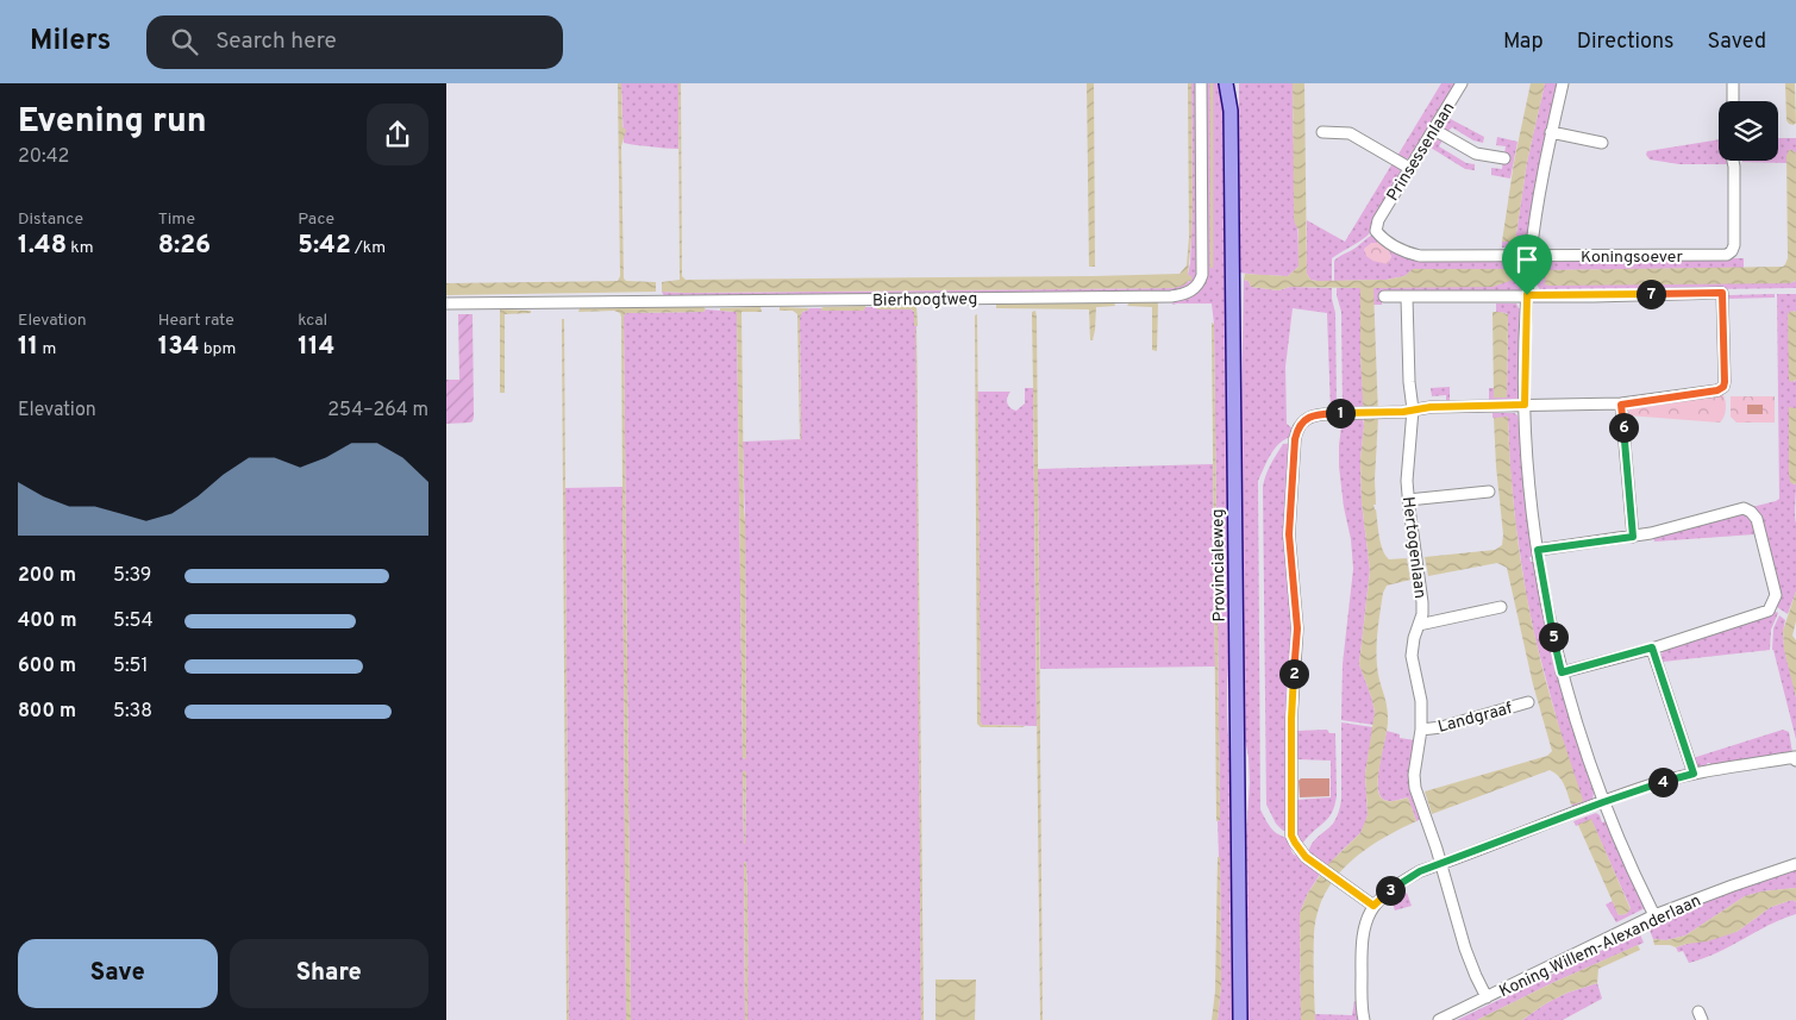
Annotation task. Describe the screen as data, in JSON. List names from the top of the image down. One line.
{"streets":{"main road":["Provincialeweg"],"street":["Prinsessenlaan","Koningsoever","Bierhoogtweg","Hertogenlaan","Landgraaf","Koning Willem-Alexanderlaan"]},"crossings":[["Prinsessenlaan","Koningsoever"],["Hertogenlaan","Landgraaf"],["Hertogenlaan","Koning Willem-Alexanderlaan"]],"page":{"header":"Milers","search":"Search here","nav":["Map","Directions","Saved"],"heading":["Evening run","20:42"],"stats":[["Distance","1.48 km"],["Time","8:26"],["Pace","5:42 /km"],["Elevation","11 m"],["Heart rate","134 bpm"],["kcal","114"]],"pins":["7","1","6","5","2","4","3"],"chart":["Elevation","254–264 m"],"list":[{"name":"200 m","note":"5:39"},{"name":"400 m","note":"5:54"},{"name":"600 m","note":"5:51"},{"name":"800 m","note":"5:38"}],"buttons":["Save","Share"]}}
